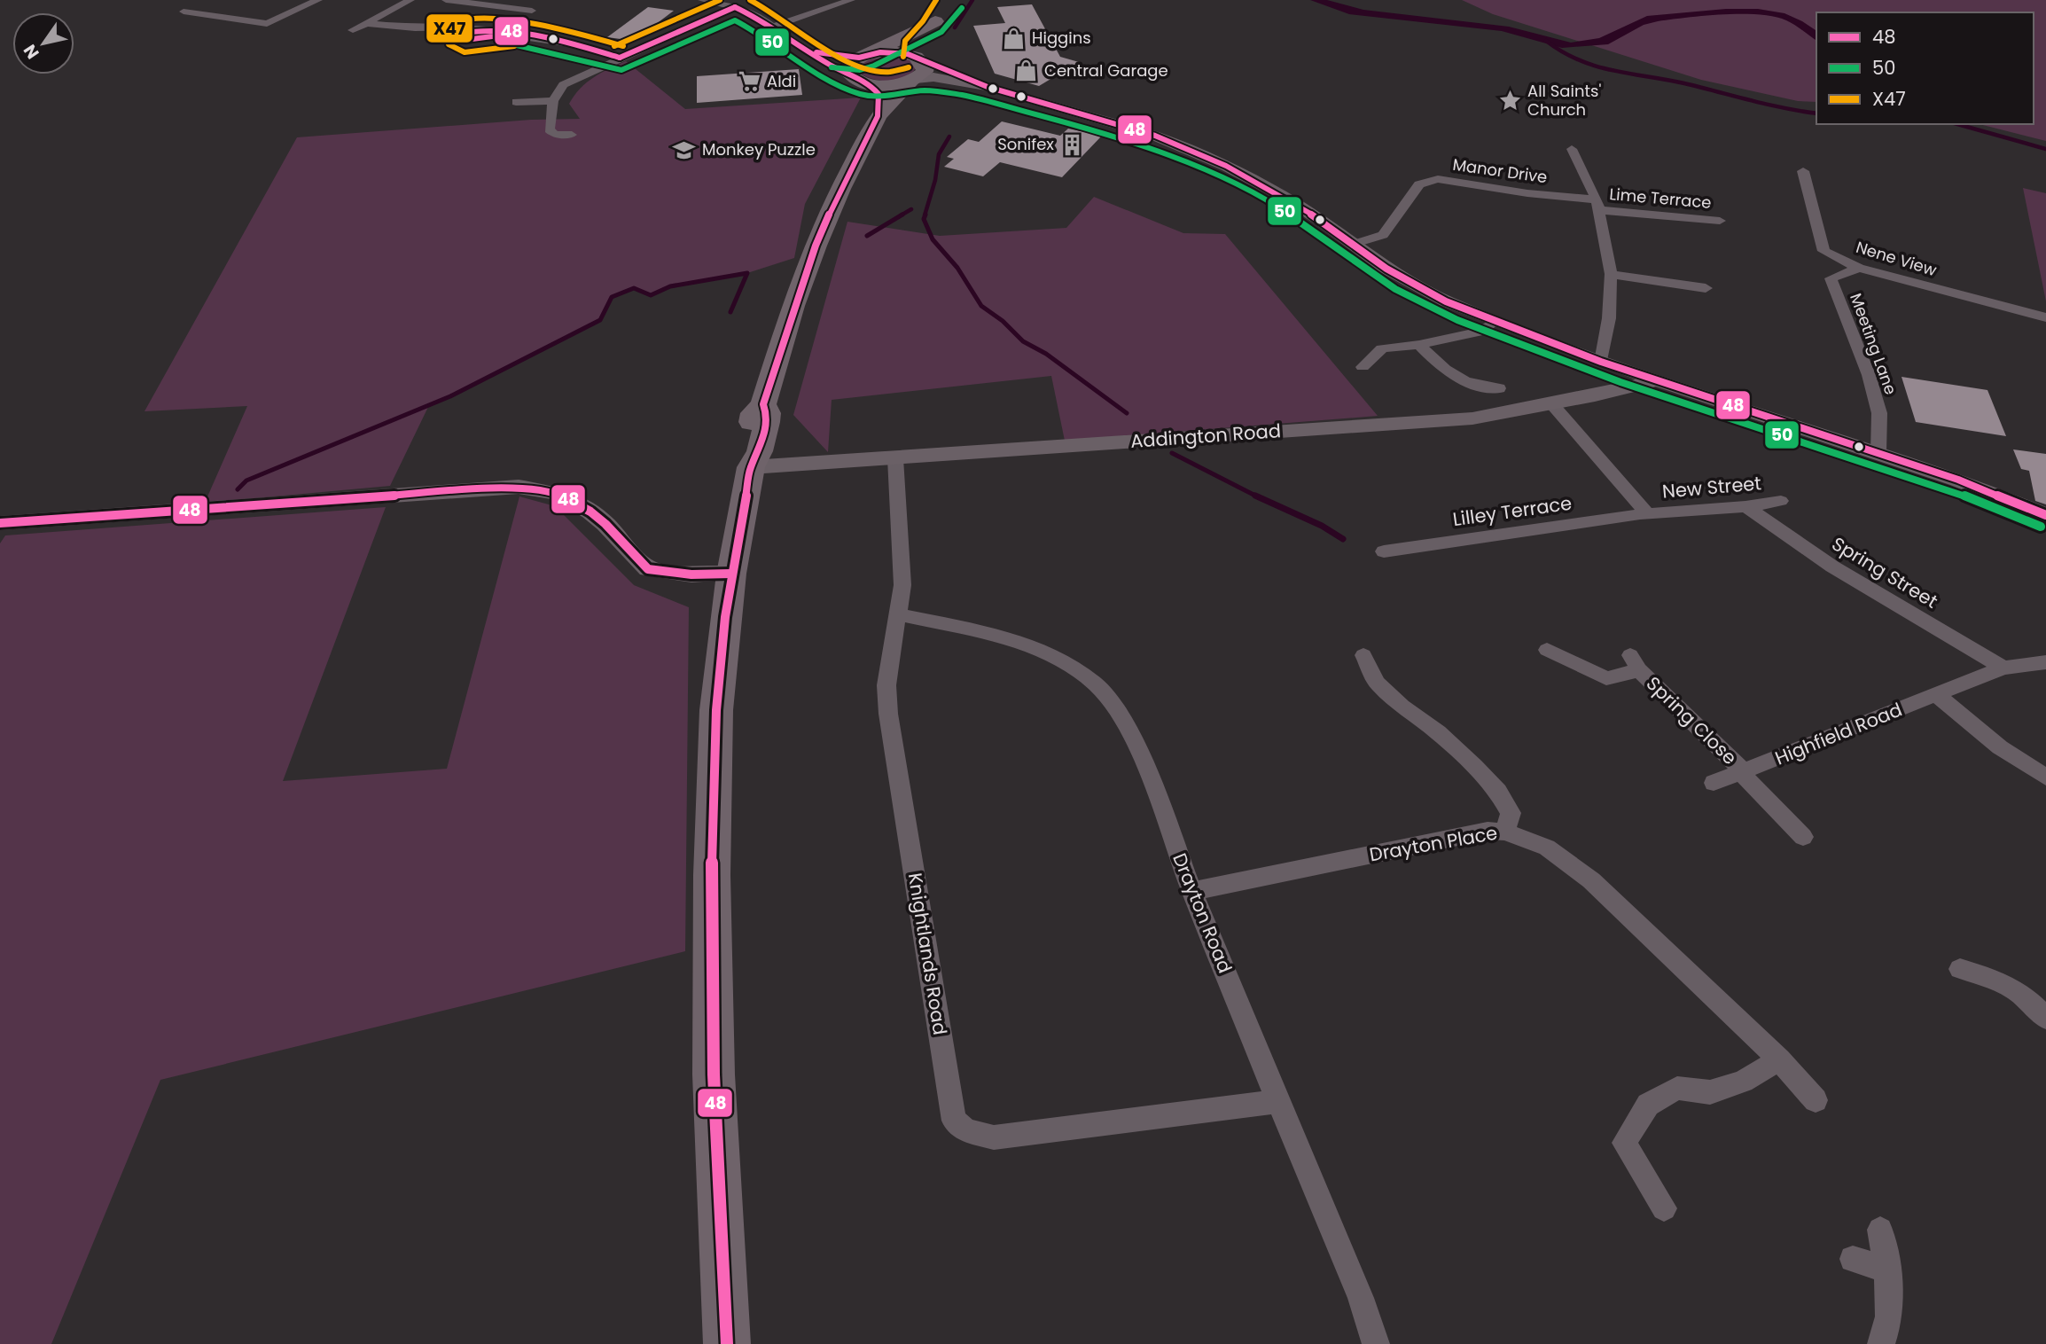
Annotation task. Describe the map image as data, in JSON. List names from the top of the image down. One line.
{"streets":{"main road":["Addington Road"],"street":["Manor Drive","Lime Terrace","Nene View","Meeting Lane","New Street","Lilley Terrace","Spring Street","Spring Close","Highfield Road","Drayton Place","Drayton Road","Knightlands Road"]},"crossings":[["Manor Drive","Lime Terrace"],["Nene View","Meeting Lane"],["Addington Road","Knightlands Road"],["New Street","Lilley Terrace"],["New Street","Spring Street"],["Spring Street","Highfield Road"],["Spring Close","Highfield Road"],["Drayton Place","Drayton Road"],["Drayton Road","Knightlands Road"]],"places":{"shop":["Higgins","Central Garage"],"supermarket":["Aldi"],"place":["All Saints' Church"],"building":["Sonifex"],"school or university":["Monkey Puzzle"]},"lines":["transit line X47","transit line 48","transit line 50"],"legend":["48","50","X47"],"north":"bottom left"}
